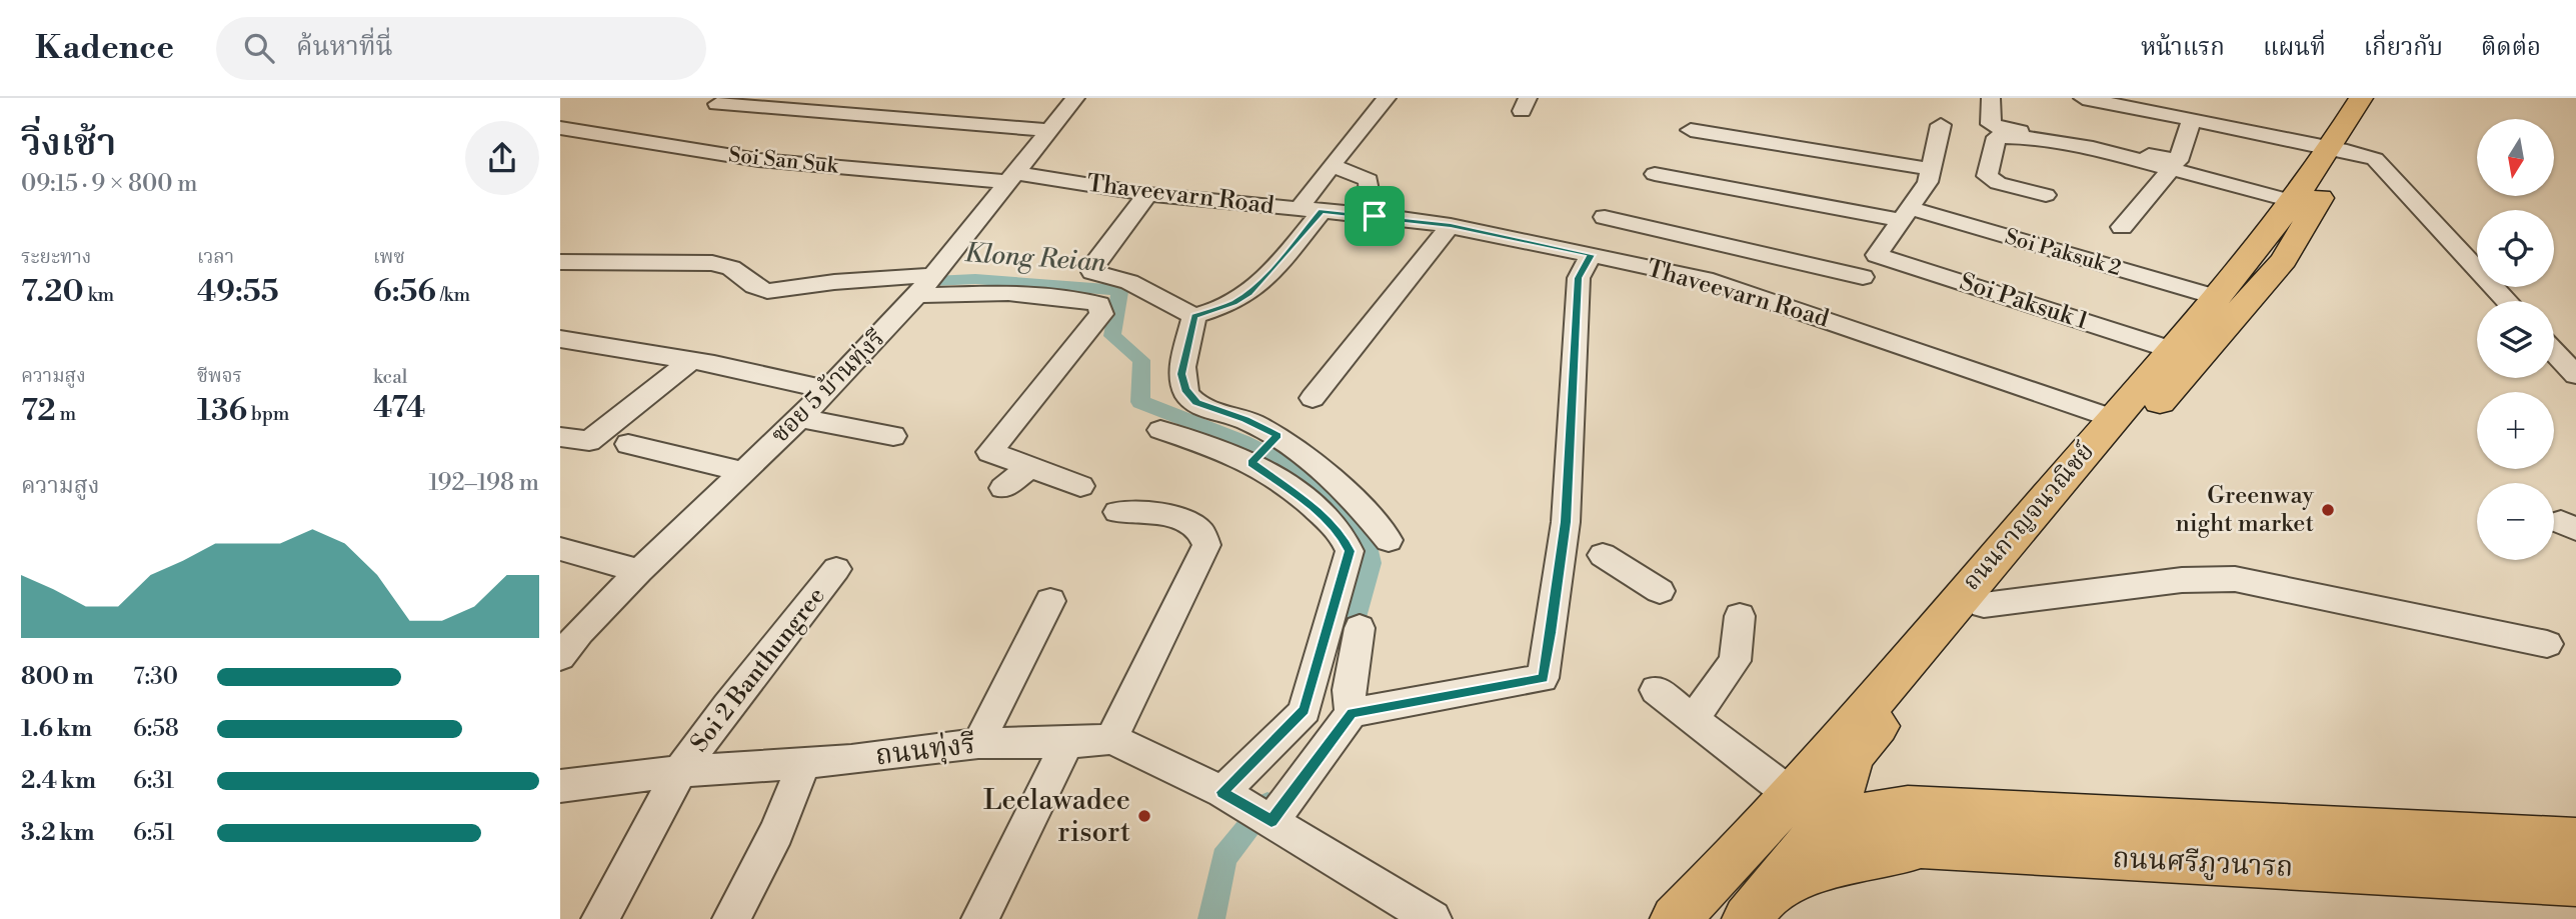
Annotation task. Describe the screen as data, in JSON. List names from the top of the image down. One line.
{"streets":{"main road":["ถนนกาญจนวณิชย์","ถนนศรีภูวนารถ"],"street":["Soi San Suk","Thaveevarn Road","Soi Paksuk 2","Soi Paksuk 1","ซอย 5 บ้านทุ่งรี","Soi 2 Banthungree","ถนนทุ่งรี"]},"crossings":[["Soi San Suk","Thaveevarn Road"],["Soi San Suk","ซอย 5 บ้านทุ่งรี"],["Thaveevarn Road","ซอย 5 บ้านทุ่งรี"],["Thaveevarn Road","ถนนกาญจนวณิชย์"],["Soi Paksuk 2","Soi Paksuk 1"],["Soi Paksuk 2","ถนนกาญจนวณิชย์"],["Soi Paksuk 1","ถนนกาญจนวณิชย์"],["ถนนกาญจนวณิชย์","ถนนศรีภูวนารถ"],["Soi 2 Banthungree","ถนนทุ่งรี"]],"water":["Klong Reian"],"places":["Greenway night market","Leelawadee risort"],"north":"bottom","page":{"header":"Kadence","search":"ค้นหาที่นี่","nav":["หน้าแรก","แผนที่","เกี่ยวกับ","ติดต่อ"],"heading":["วิ่งเช้า","09:15 · 9 × 800 m"],"map_buttons":["+","−"],"stats":[["ระยะทาง","7.20 km"],["เวลา","49:55"],["เพซ","6:56 /km"],["ความสูง","72 m"],["ชีพจร","136 bpm"],["kcal","474"]],"chart":["ความสูง","192–198 m"],"list":[{"name":"800 m","note":"7:30"},{"name":"1.6 km","note":"6:58"},{"name":"2.4 km","note":"6:31"},{"name":"3.2 km","note":"6:51"}]}}
